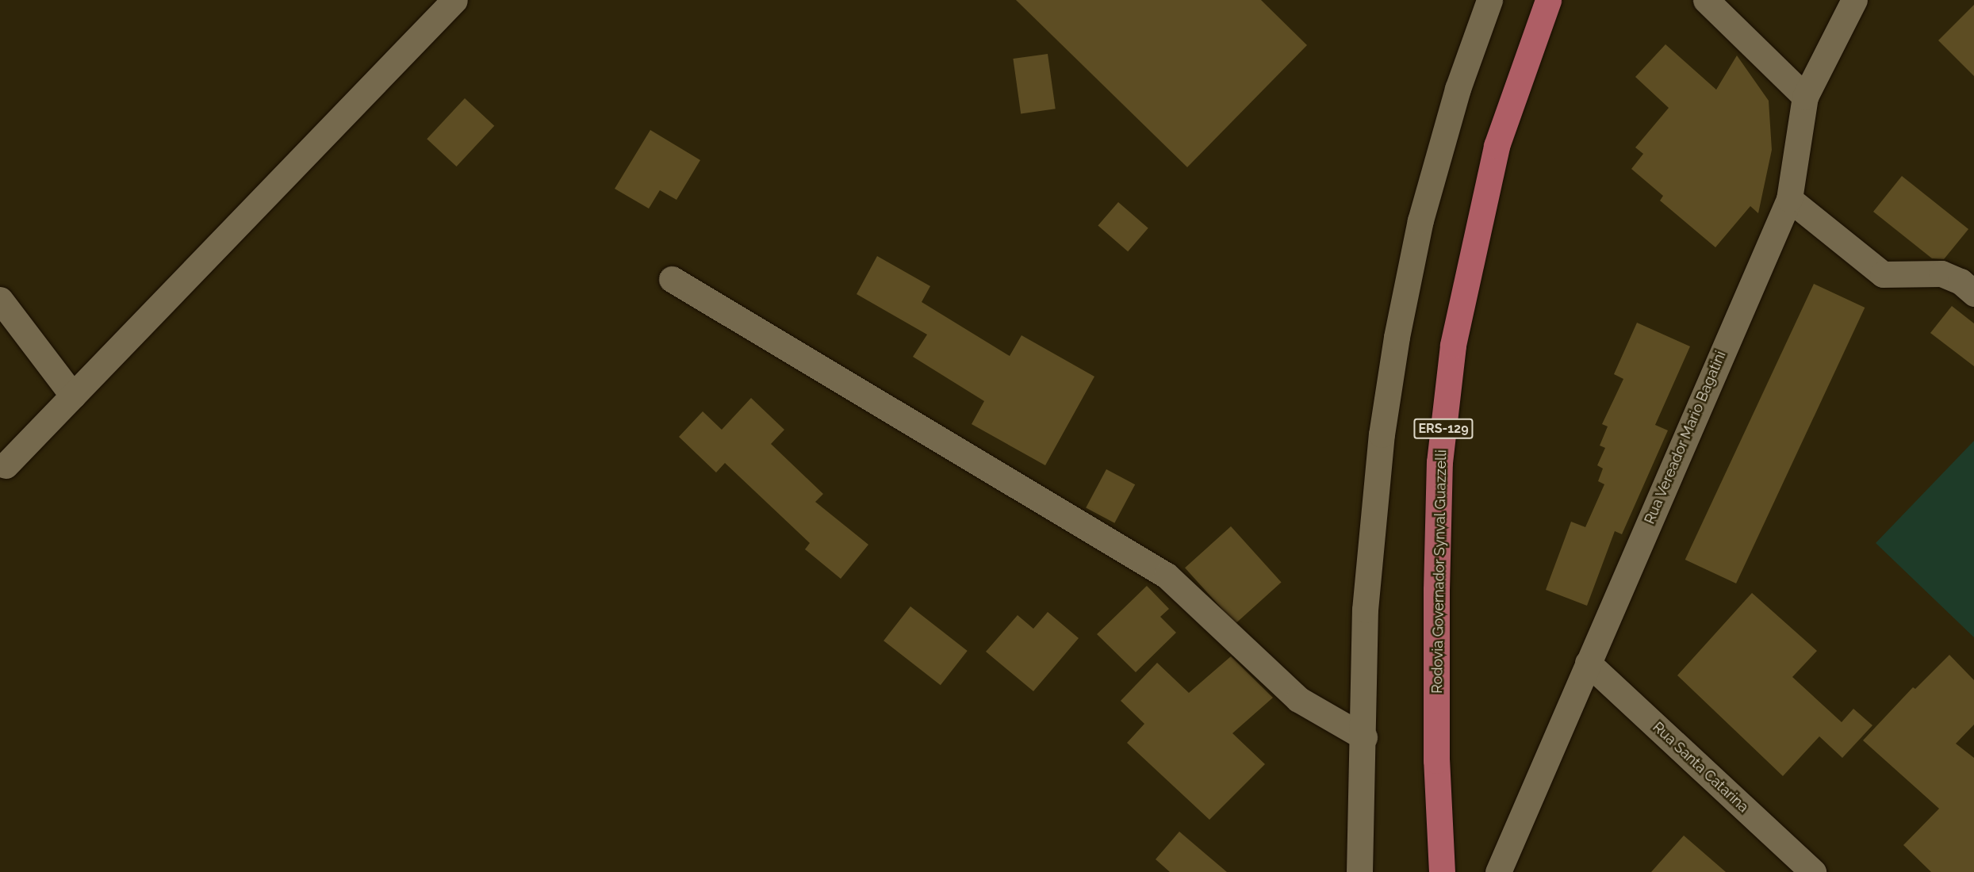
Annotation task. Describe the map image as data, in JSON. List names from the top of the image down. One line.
{"streets":{"main road":["ERS-129","Rodovia Governador Synval Guazzelli"],"street":["Rua Vereador Mario Bagatini","Rua Santa Catarina"]},"crossings":[["Rua Vereador Mario Bagatini","Rua Santa Catarina"]]}
